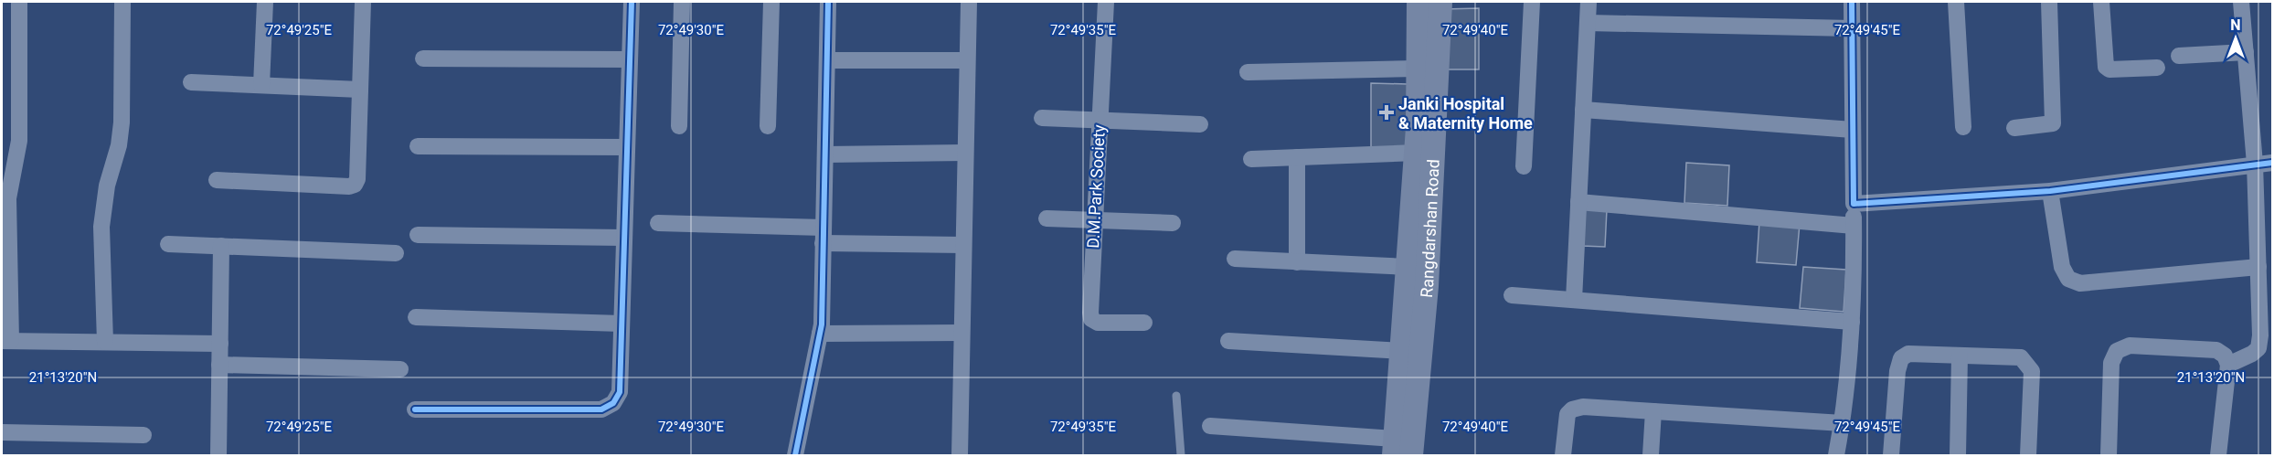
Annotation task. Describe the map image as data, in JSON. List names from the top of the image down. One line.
{"streets":{"street":["D.M.Park Society","Rangdarshan Road"]},"places":{"health":["Janki Hospital & Maternity Home"]},"north":"top","coordinates":["72°49'25\"E","72°49'30\"E","72°49'35\"E","72°49'40\"E","72°49'45\"E","21°13'20\"N"]}
